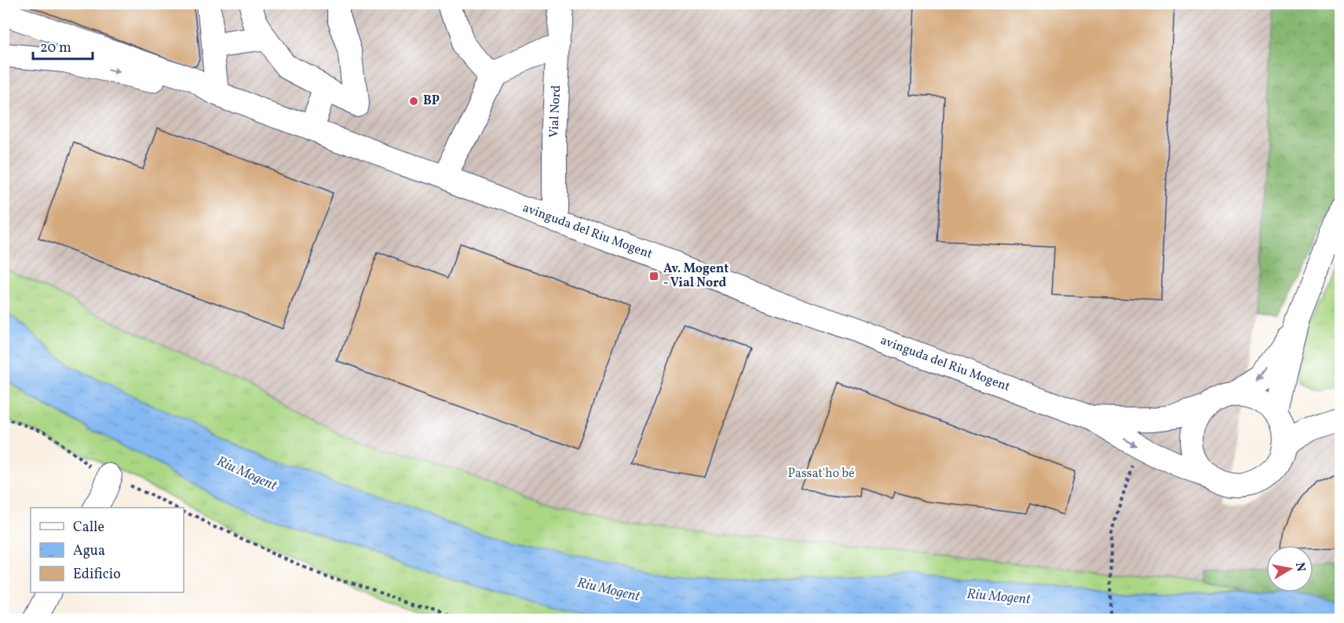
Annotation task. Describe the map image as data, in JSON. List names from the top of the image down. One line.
{"streets":{"street":["Vial Nord","avinguda del Riu Mogent"]},"crossings":[["Vial Nord","avinguda del Riu Mogent"]],"water":["Riu Mogent"],"parks":["Passat'ho bé"],"places":{"other":["BP"],"transit":["Av. Mogent - Vial Nord"]},"legend":["Calle","Agua","Edificio"],"scale_bar":"20 m","north":"right"}
